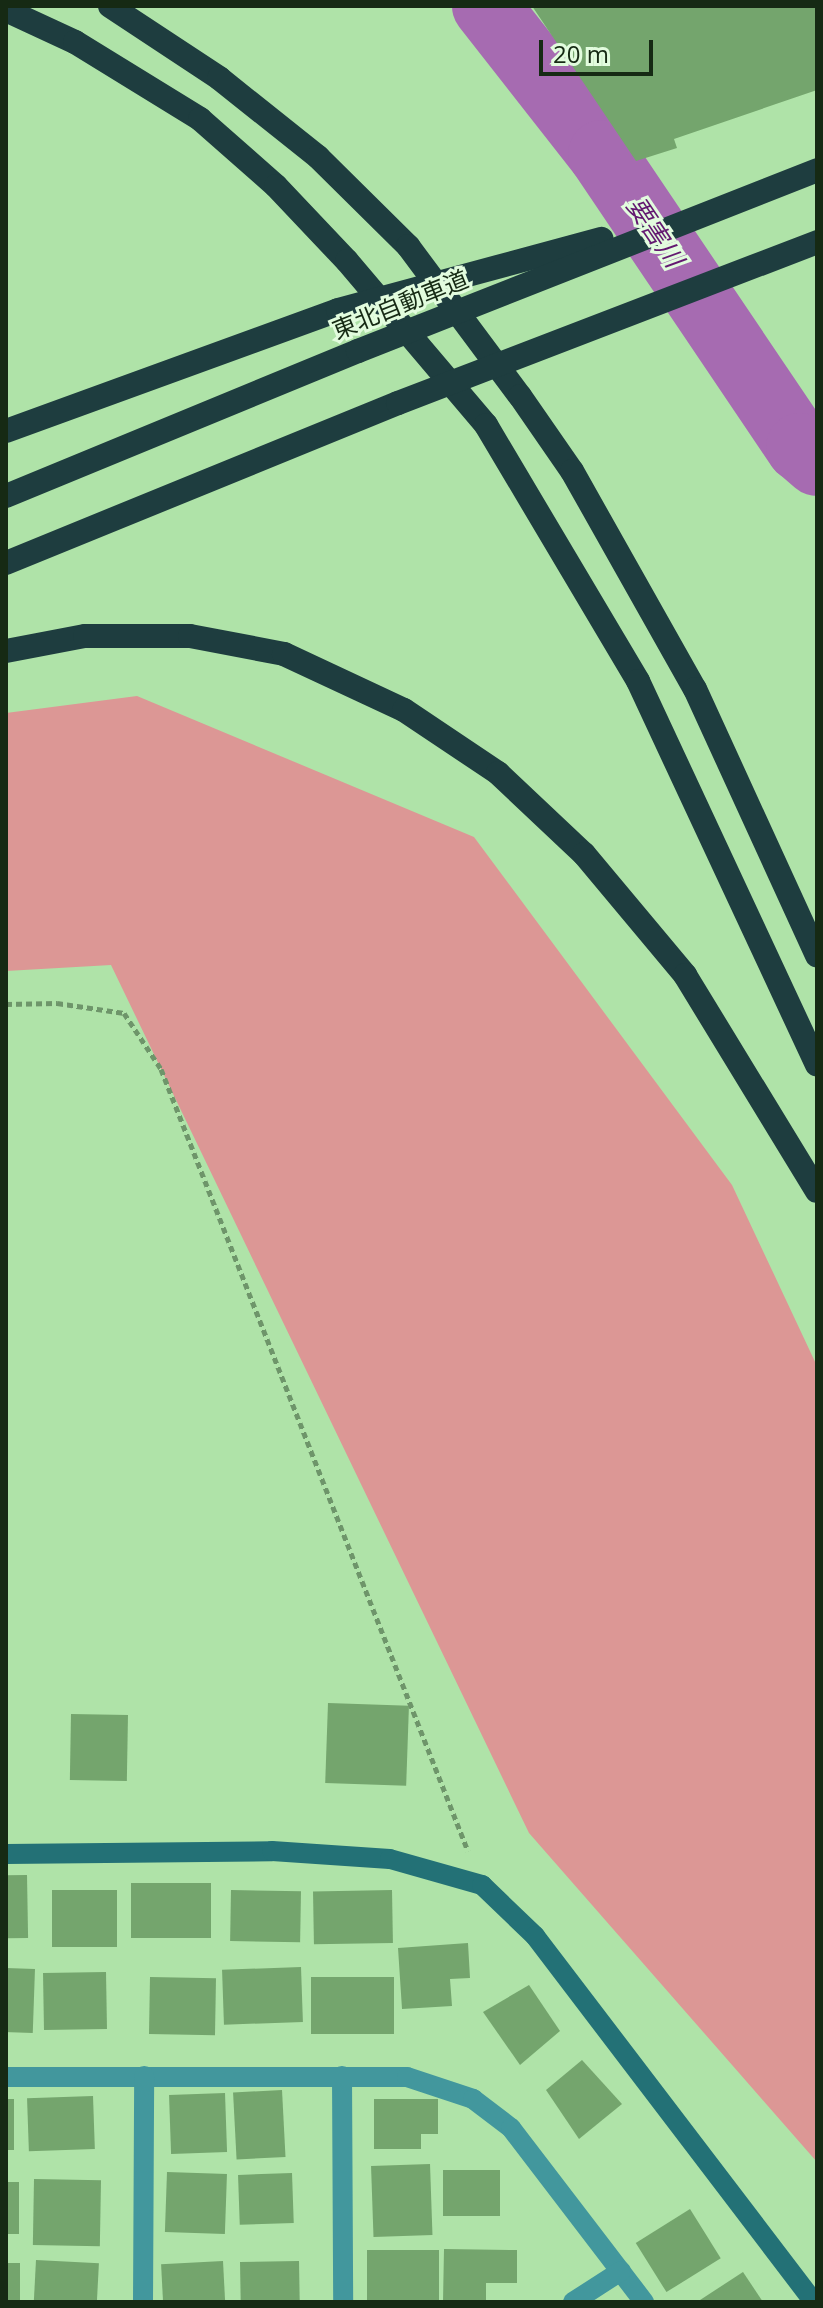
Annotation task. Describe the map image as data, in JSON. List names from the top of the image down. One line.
{"streets":{"highway":["東北自動車道"]},"water":["要害川"],"scale_bar":"20 m"}
